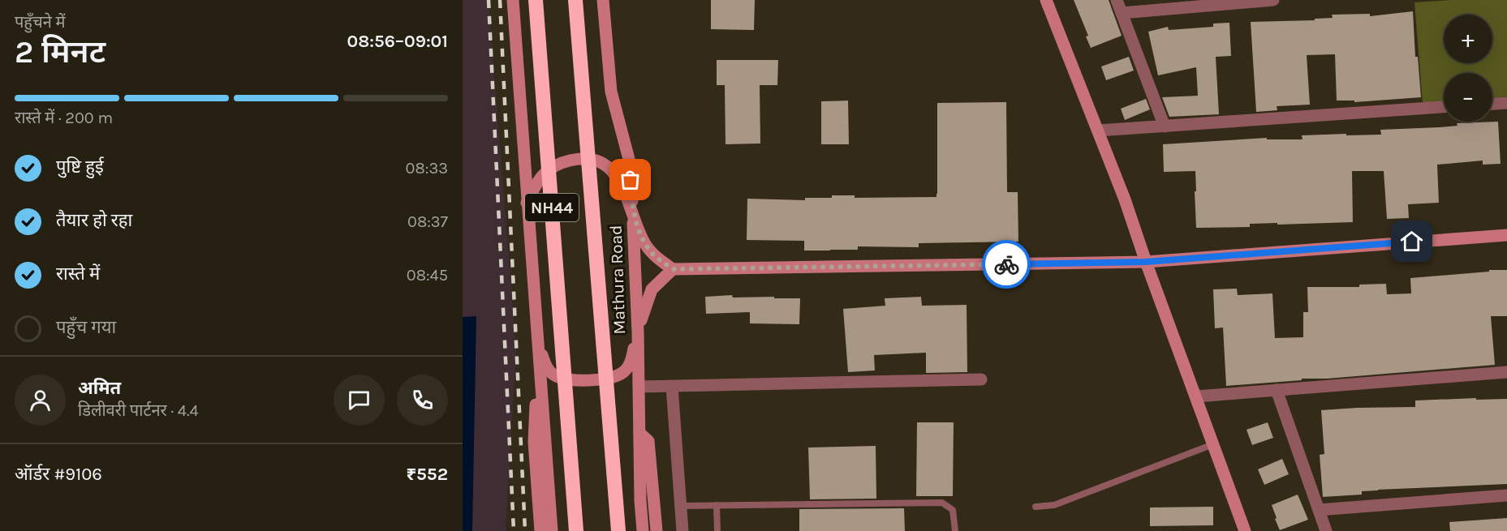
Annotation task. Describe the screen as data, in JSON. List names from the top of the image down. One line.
{"streets":{"highway":["NH44","Mathura Road"]},"page":{"heading":["2 मिनट","पहुँचने में","08:56–09:01"],"panel":["अमित","डिलीवरी पार्टनर · 4.4","ऑर्डर #9106","₹552"],"map_buttons":["+","−"],"bar":"रास्ते में · 200 m","list":[["पुष्टि हुई","08:33"],["तैयार हो रहा","08:37"],["रास्ते में","08:45"],"पहुँच गया"]}}
